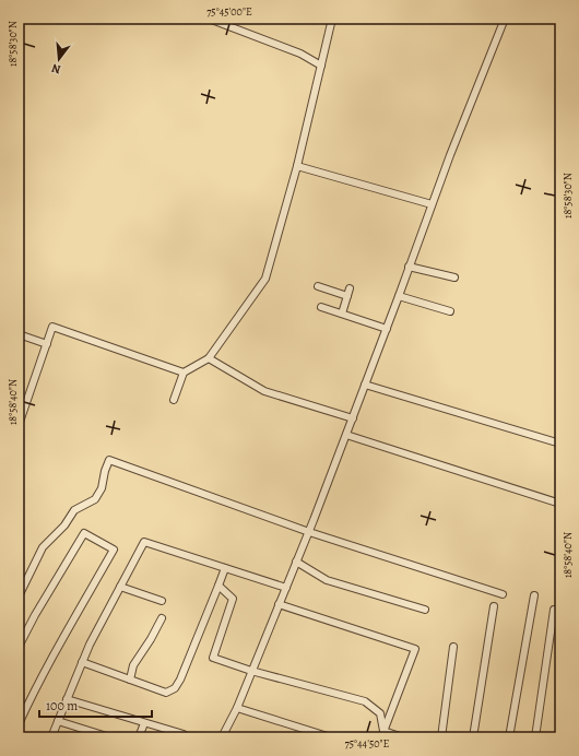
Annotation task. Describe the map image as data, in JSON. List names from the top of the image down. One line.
{"scale_bar":"100 m","north":"bottom","coordinates":["75°45'00\"E","18°58'30\"N","18°58'40\"N","75°44'50\"E"]}
